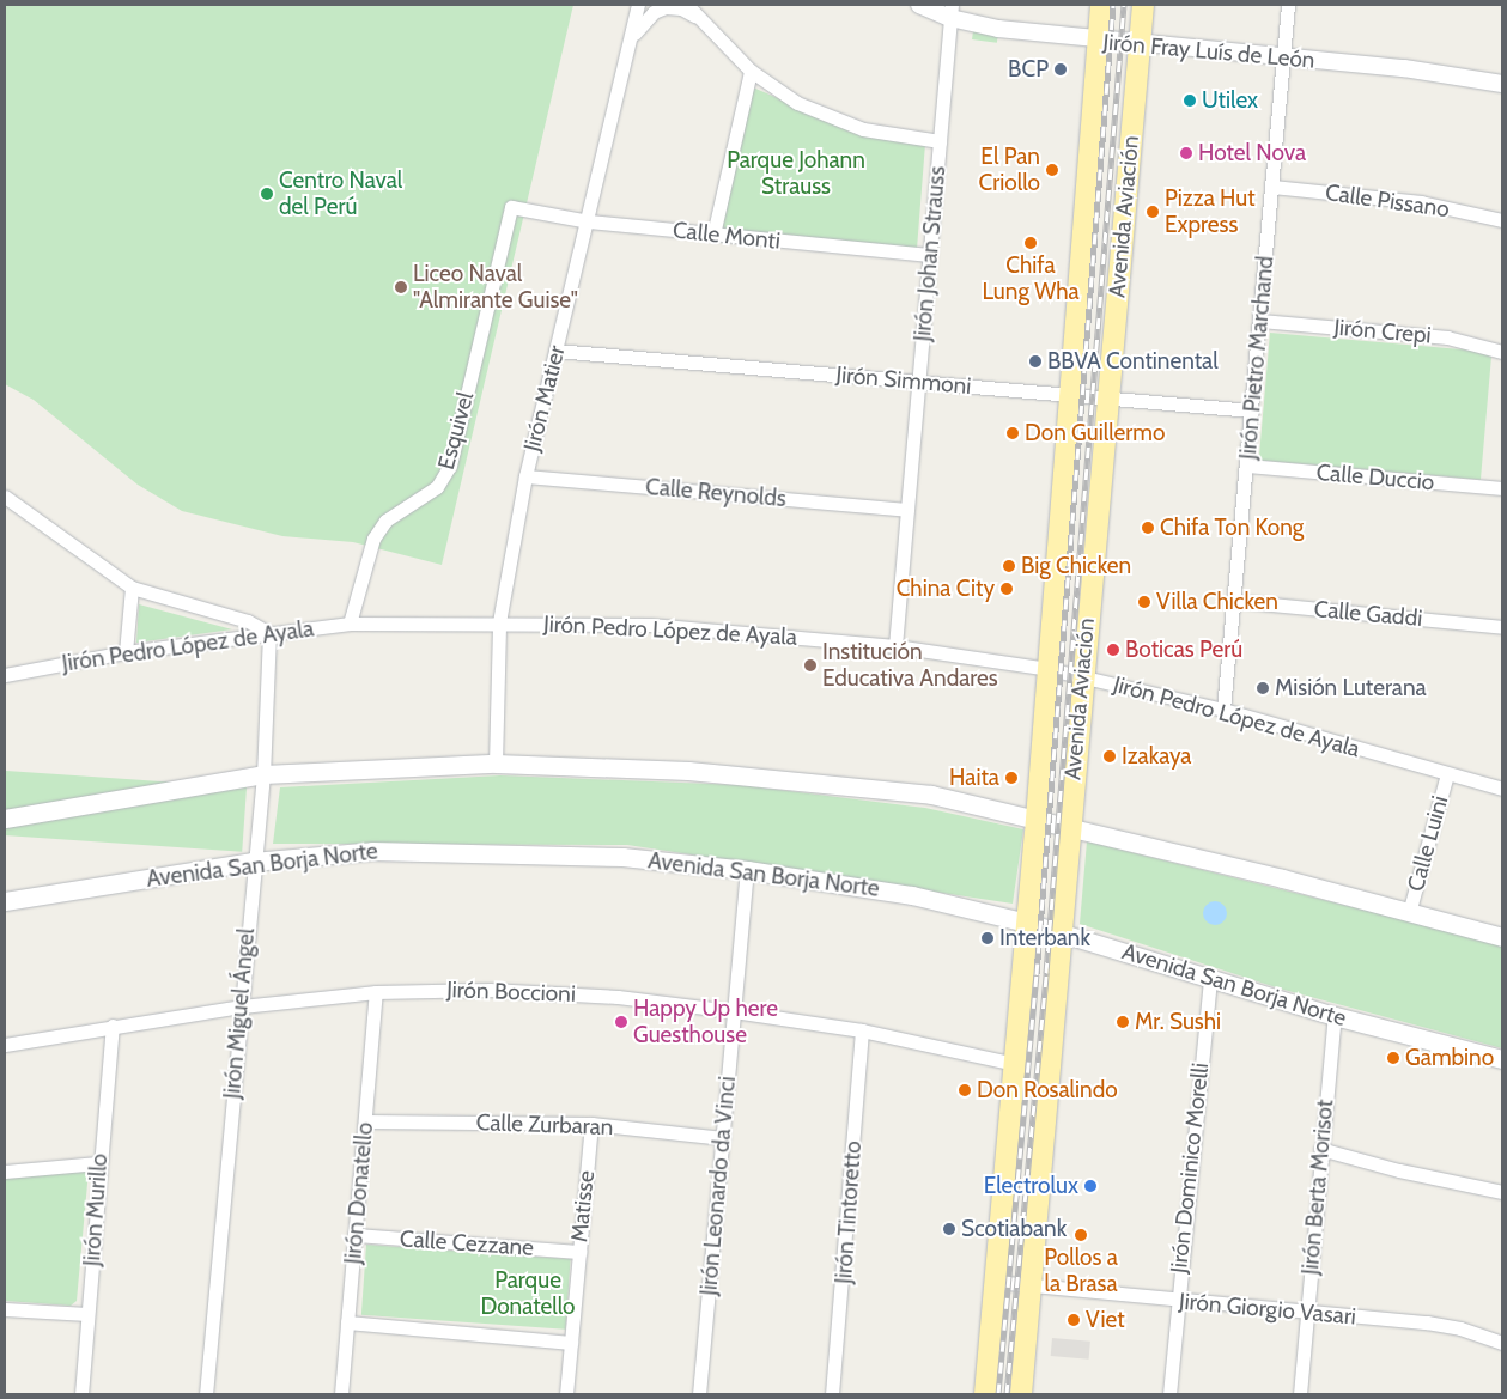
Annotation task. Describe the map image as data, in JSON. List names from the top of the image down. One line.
{"streets":{"main road":["Avenida Aviación","Avenida San Borja Norte"],"street":["Jirón Fray Luís de León","Calle Pissano","Calle Monti","Jirón Johan Strauss","Jirón Crepi","Jirón Pietro Marchand","Jirón Simmoni","Jirón Matier","Esquivel","Calle Duccio","Calle Reynolds","Calle Gaddi","Jirón Pedro López de Ayala","Calle Luini","Jirón Boccioni","Jirón Miguel Ángel","Calle Zurbaran","Jirón Dominico Morelli","Jirón Leonardo da Vinci","Jirón Berta Morisot","Jirón Donatello","Matisse","Jirón Murillo","Jirón Tintoretto","Calle Cezzane","Jirón Giorgio Vasari"]},"crossings":[["Jirón Fray Luís de León","Avenida Aviación"],["Jirón Fray Luís de León","Jirón Johan Strauss"],["Jirón Fray Luís de León","Jirón Pietro Marchand"],["Calle Pissano","Jirón Pietro Marchand"],["Avenida Aviación","Jirón Simmoni"],["Avenida Aviación","Jirón Pedro López de Ayala"],["Avenida Aviación","Avenida San Borja Norte"],["Avenida Aviación","Jirón Boccioni"],["Avenida Aviación","Jirón Giorgio Vasari"],["Calle Monti","Jirón Johan Strauss"],["Calle Monti","Jirón Matier"],["Calle Monti","Esquivel"],["Jirón Johan Strauss","Jirón Simmoni"],["Jirón Johan Strauss","Calle Reynolds"],["Jirón Johan Strauss","Jirón Pedro López de Ayala"],["Jirón Crepi","Jirón Pietro Marchand"],["Jirón Pietro Marchand","Jirón Simmoni"],["Jirón Pietro Marchand","Calle Duccio"],["Jirón Pietro Marchand","Calle Gaddi"],["Jirón Pietro Marchand","Jirón Pedro López de Ayala"],["Jirón Simmoni","Jirón Matier"],["Jirón Matier","Calle Reynolds"],["Jirón Matier","Jirón Pedro López de Ayala"],["Esquivel","Jirón Pedro López de Ayala"],["Jirón Pedro López de Ayala","Calle Luini"],["Jirón Pedro López de Ayala","Jirón Miguel Ángel"],["Avenida San Borja Norte","Jirón Miguel Ángel"],["Avenida San Borja Norte","Jirón Dominico Morelli"],["Avenida San Borja Norte","Jirón Leonardo da Vinci"],["Avenida San Borja Norte","Jirón Berta Morisot"],["Jirón Boccioni","Jirón Miguel Ángel"],["Jirón Boccioni","Jirón Leonardo da Vinci"],["Jirón Boccioni","Jirón Donatello"],["Jirón Boccioni","Jirón Murillo"],["Jirón Boccioni","Jirón Tintoretto"],["Calle Zurbaran","Jirón Leonardo da Vinci"],["Calle Zurbaran","Jirón Donatello"],["Calle Zurbaran","Matisse"],["Jirón Dominico Morelli","Jirón Giorgio Vasari"],["Jirón Berta Morisot","Jirón Giorgio Vasari"],["Jirón Donatello","Calle Cezzane"],["Matisse","Calle Cezzane"]],"parks":["Parque Johann Strauss","Parque Donatello"],"places":["BCP","Utilex","Hotel Nova","El Pan Criollo","Centro Naval del Perú","Pizza Hut Express","Chifa Lung Wha","Liceo Naval \"Almirante Guise\"","BBVA Continental","Don Guillermo","Chifa Ton Kong","Big Chicken","China City","Villa Chicken","Boticas Perú","Institución Educativa Andares","Misión Luterana","Izakaya","Haita","Interbank","Happy Up here Guesthouse","Mr. Sushi","Gambino","Don Rosalindo","Electrolux","Scotiabank","Pollos a la Brasa","Viet"]}
